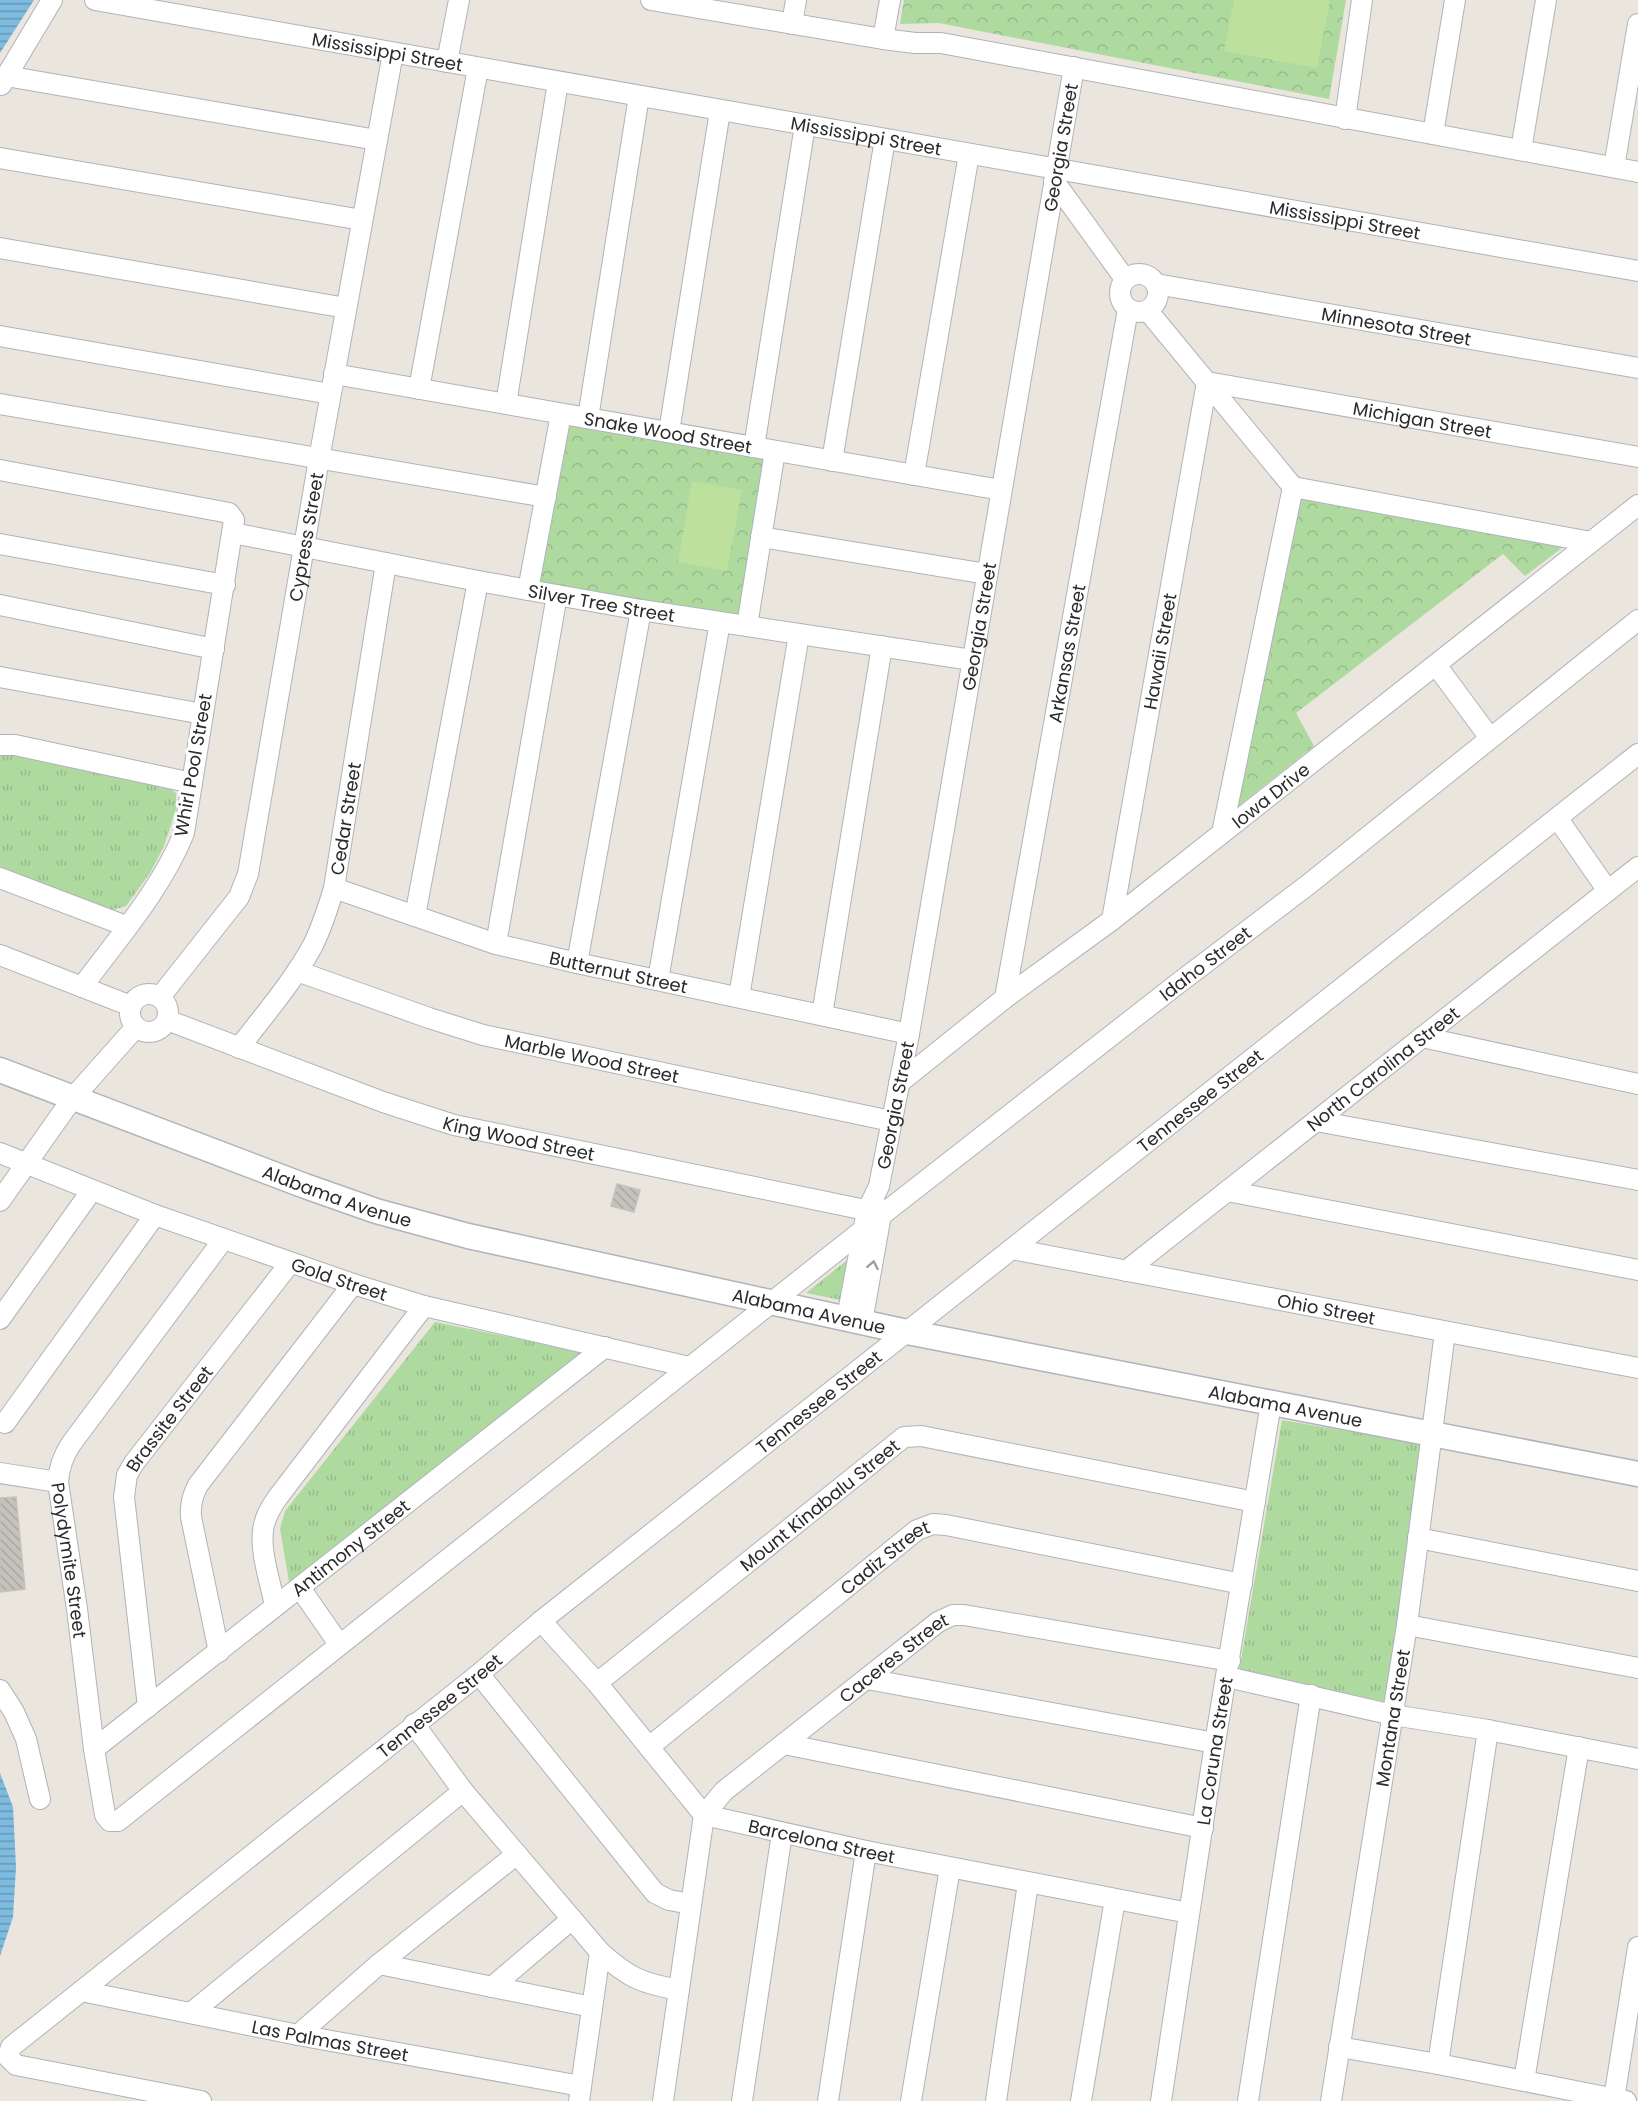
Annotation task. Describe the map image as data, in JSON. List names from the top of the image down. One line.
{"streets":{"street":["Mississippi Street","Georgia Street","Minnesota Street","Michigan Street","Snake Wood Street","Cypress Street","Silver Tree Street","Hawaii Street","Arkansas Street","Whirl Pool Street","Iowa Drive","Cedar Street","Idaho Street","Butternut Street","Marble Wood Street","North Carolina Street","Tennessee Street","King Wood Street","Alabama Avenue","Gold Street","Ohio Street","Brassite Street","Mount Kinabalu Street","Antimony Street","Polydymite Street","Cadiz Street","Caceres Street","Montana Street","La Coruna Street","Barcelona Street","Las Palmas Street"]},"crossings":[["Mississippi Street","Georgia Street"],["Mississippi Street","Cypress Street"],["Georgia Street","Snake Wood Street"],["Georgia Street","Silver Tree Street"],["Georgia Street","Iowa Drive"],["Georgia Street","Idaho Street"],["Georgia Street","Butternut Street"],["Georgia Street","Marble Wood Street"],["Georgia Street","King Wood Street"],["Georgia Street","Alabama Avenue"],["Minnesota Street","Arkansas Street"],["Michigan Street","Hawaii Street"],["Snake Wood Street","Cypress Street"],["Cypress Street","Silver Tree Street"],["Cypress Street","King Wood Street"],["Silver Tree Street","Whirl Pool Street"],["Silver Tree Street","Cedar Street"],["Hawaii Street","Iowa Drive"],["Arkansas Street","Iowa Drive"],["Cedar Street","Butternut Street"],["Cedar Street","Marble Wood Street"],["Cedar Street","King Wood Street"],["Idaho Street","King Wood Street"],["Idaho Street","Alabama Avenue"],["Idaho Street","Gold Street"],["Idaho Street","Polydymite Street"],["North Carolina Street","Ohio Street"],["Tennessee Street","Alabama Avenue"],["Tennessee Street","Ohio Street"],["Tennessee Street","Las Palmas Street"],["Alabama Avenue","Montana Street"],["Alabama Avenue","La Coruna Street"],["Gold Street","Brassite Street"],["Gold Street","Antimony Street"],["Gold Street","Polydymite Street"],["Ohio Street","Montana Street"],["Brassite Street","Antimony Street"],["Mount Kinabalu Street","La Coruna Street"],["Antimony Street","Polydymite Street"],["Cadiz Street","La Coruna Street"],["Caceres Street","Montana Street"],["Caceres Street","La Coruna Street"],["Caceres Street","Barcelona Street"],["La Coruna Street","Barcelona Street"]]}
